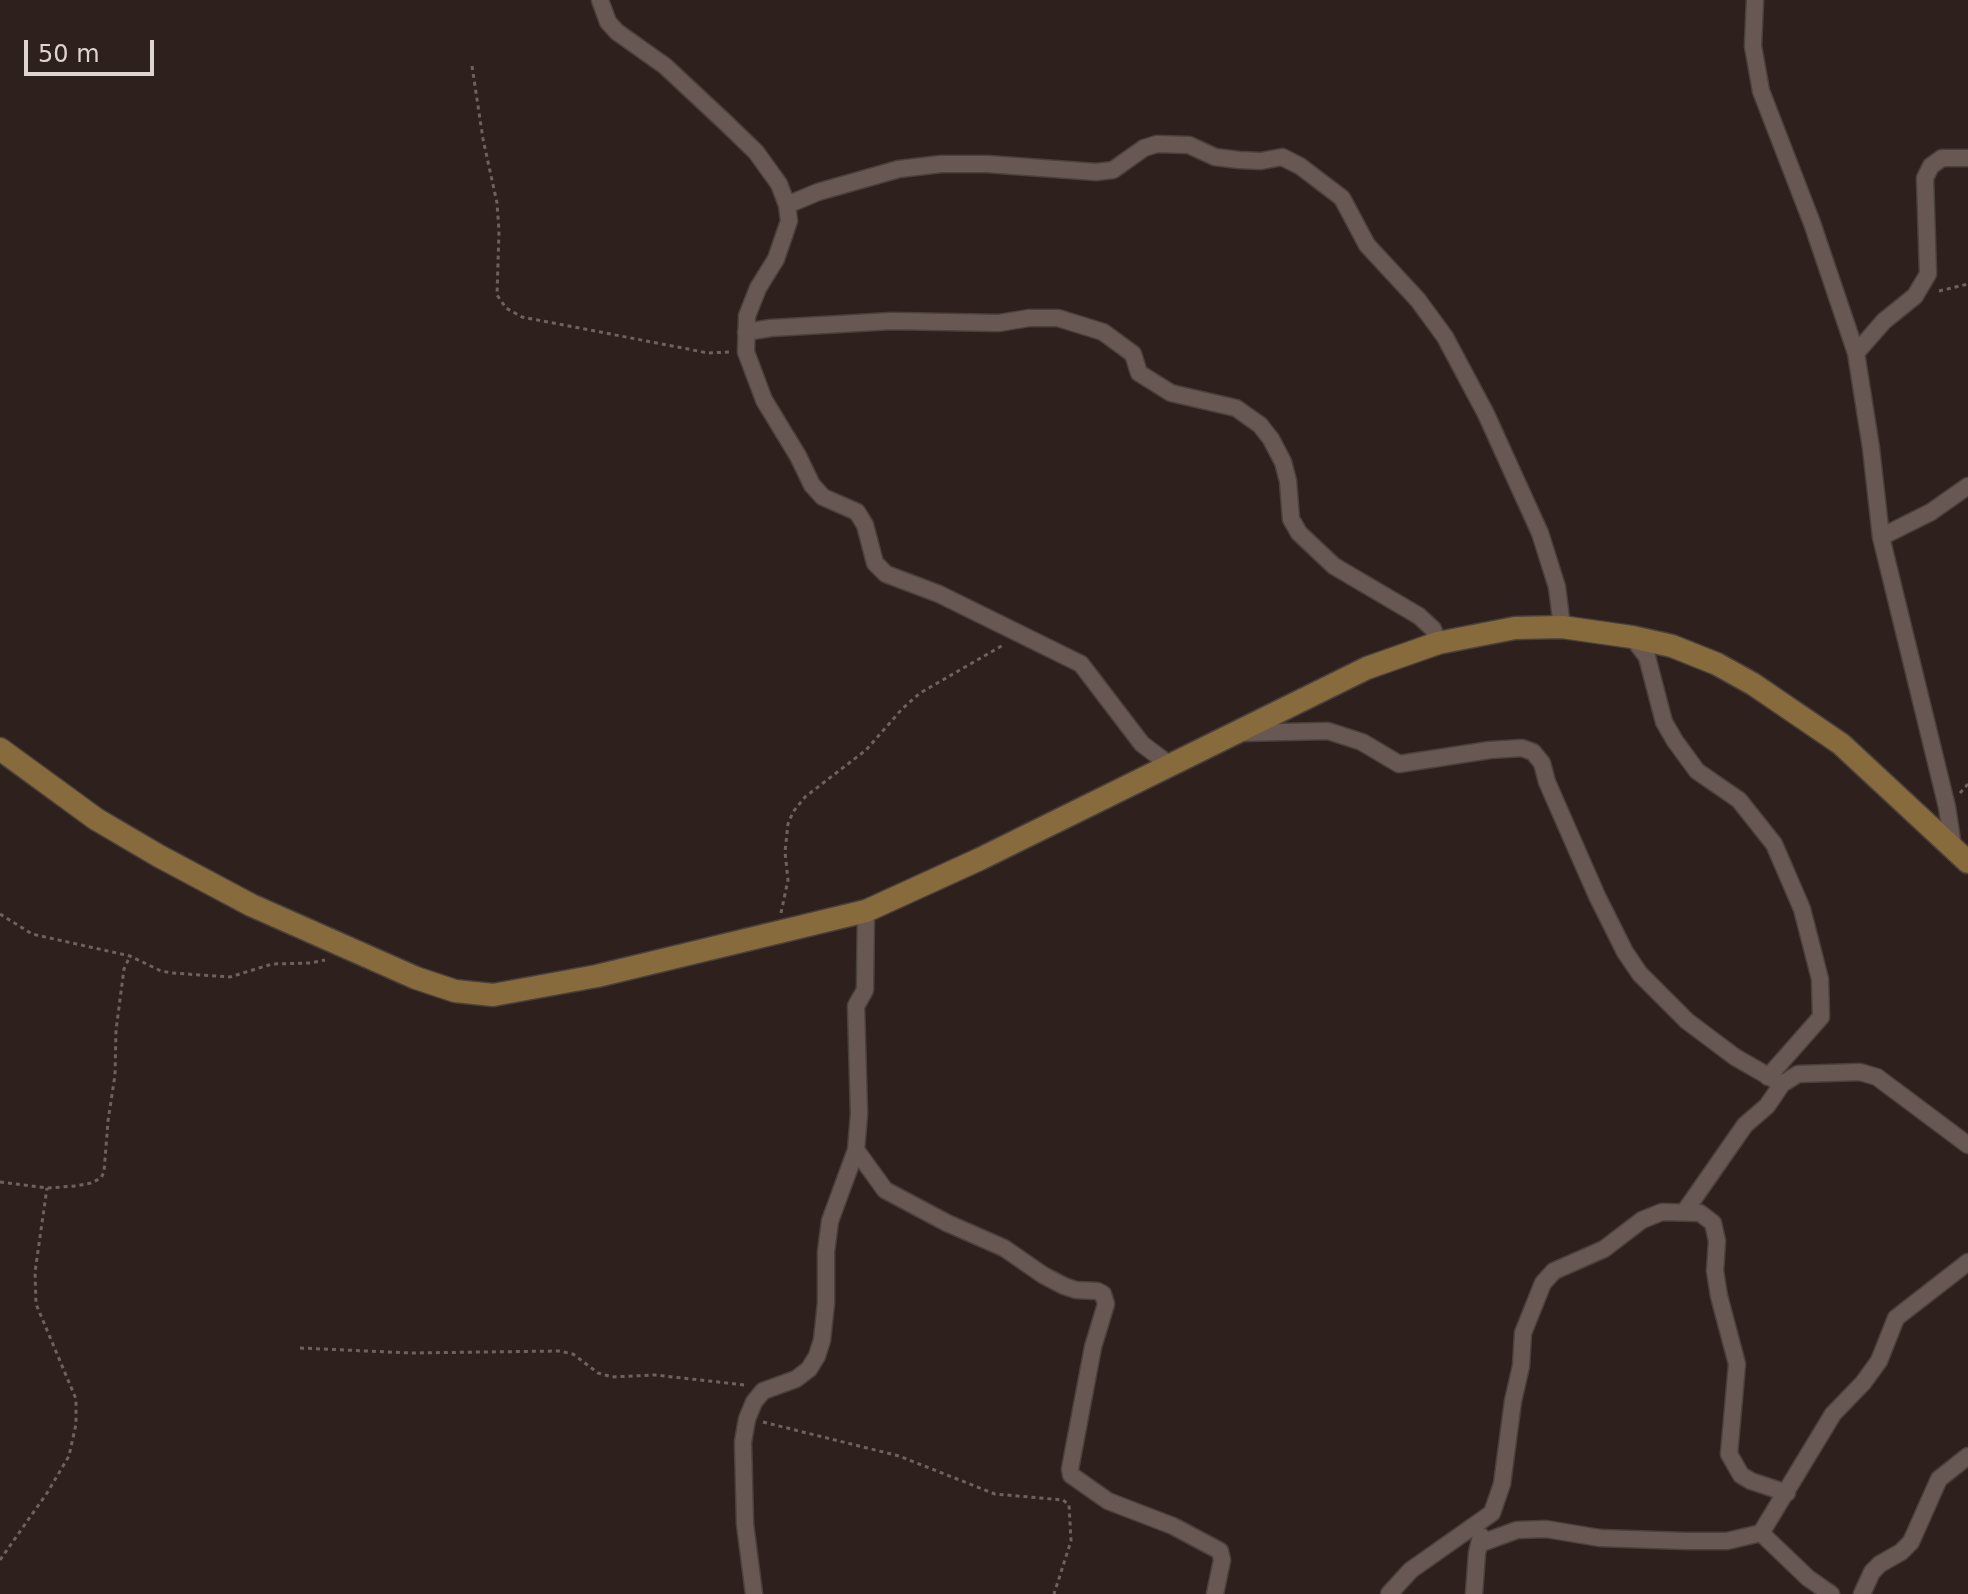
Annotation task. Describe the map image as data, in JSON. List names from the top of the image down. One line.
{"scale_bar":"50 m"}
